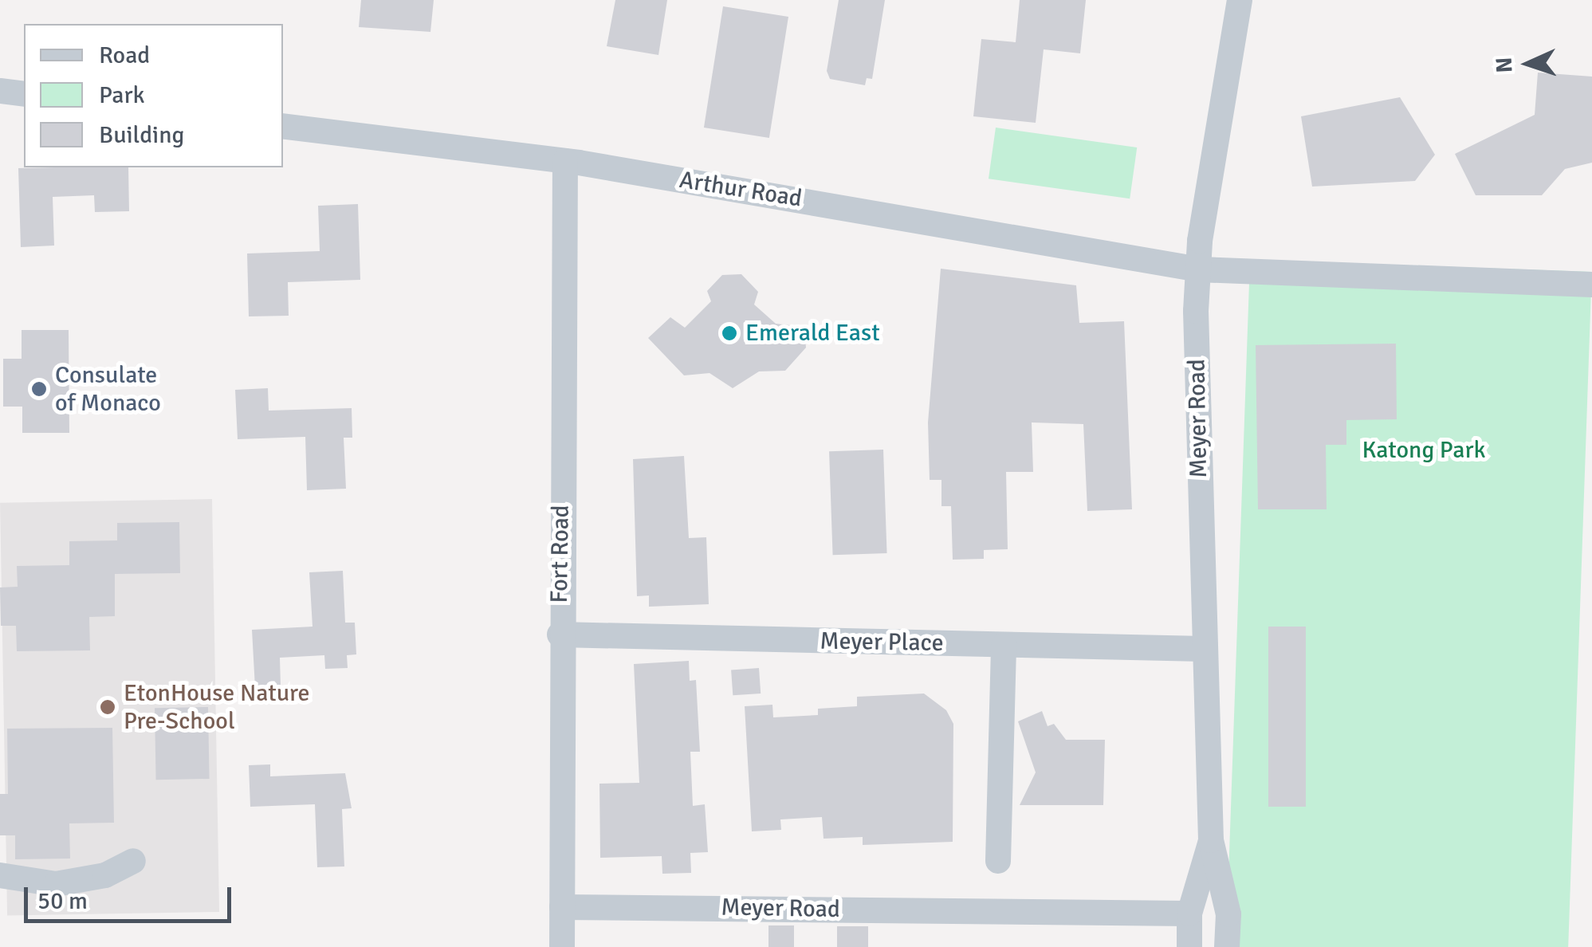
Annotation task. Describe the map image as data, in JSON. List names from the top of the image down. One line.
{"streets":{"street":["Arthur Road","Meyer Road","Fort Road","Meyer Place"]},"crossings":[["Arthur Road","Meyer Road"],["Arthur Road","Fort Road"],["Meyer Road","Fort Road"],["Meyer Road","Meyer Place"],["Fort Road","Meyer Place"]],"parks":["Katong Park"],"places":["Emerald East","Consulate of Monaco","EtonHouse Nature Pre-School"],"legend":["Road","Park","Building"],"scale_bar":"50 m","north":"left"}
